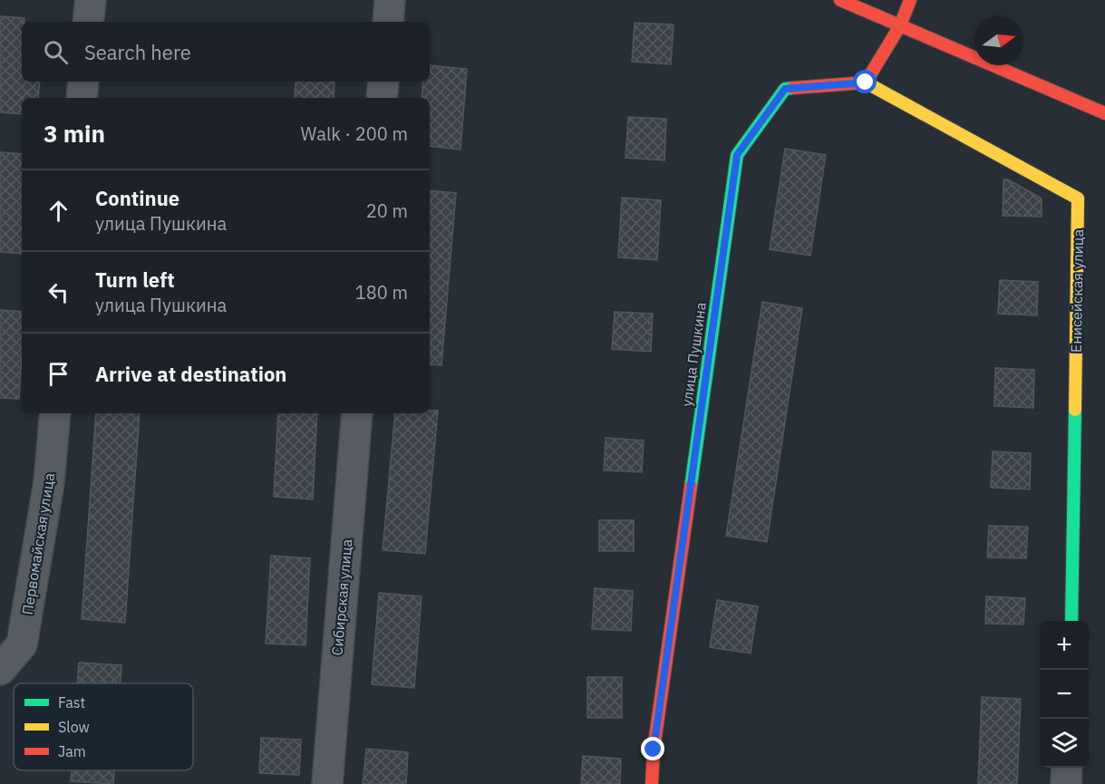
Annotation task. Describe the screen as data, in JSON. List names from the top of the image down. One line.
{"streets":{"street":["Енисейская улица","улица Пушкина","Первомайская улица","Сибирская улица"]},"crossings":[["Енисейская улица","улица Пушкина"]],"legend":["Fast","Slow","Jam"],"north":"right","page":{"search":"Search here","heading":["3 min","Walk · 200 m"],"list":[["Continue","улица Пушкина","20 m"],["Turn left","улица Пушкина","180 m"],"Arrive at destination"],"map_buttons":["+","−"]}}
